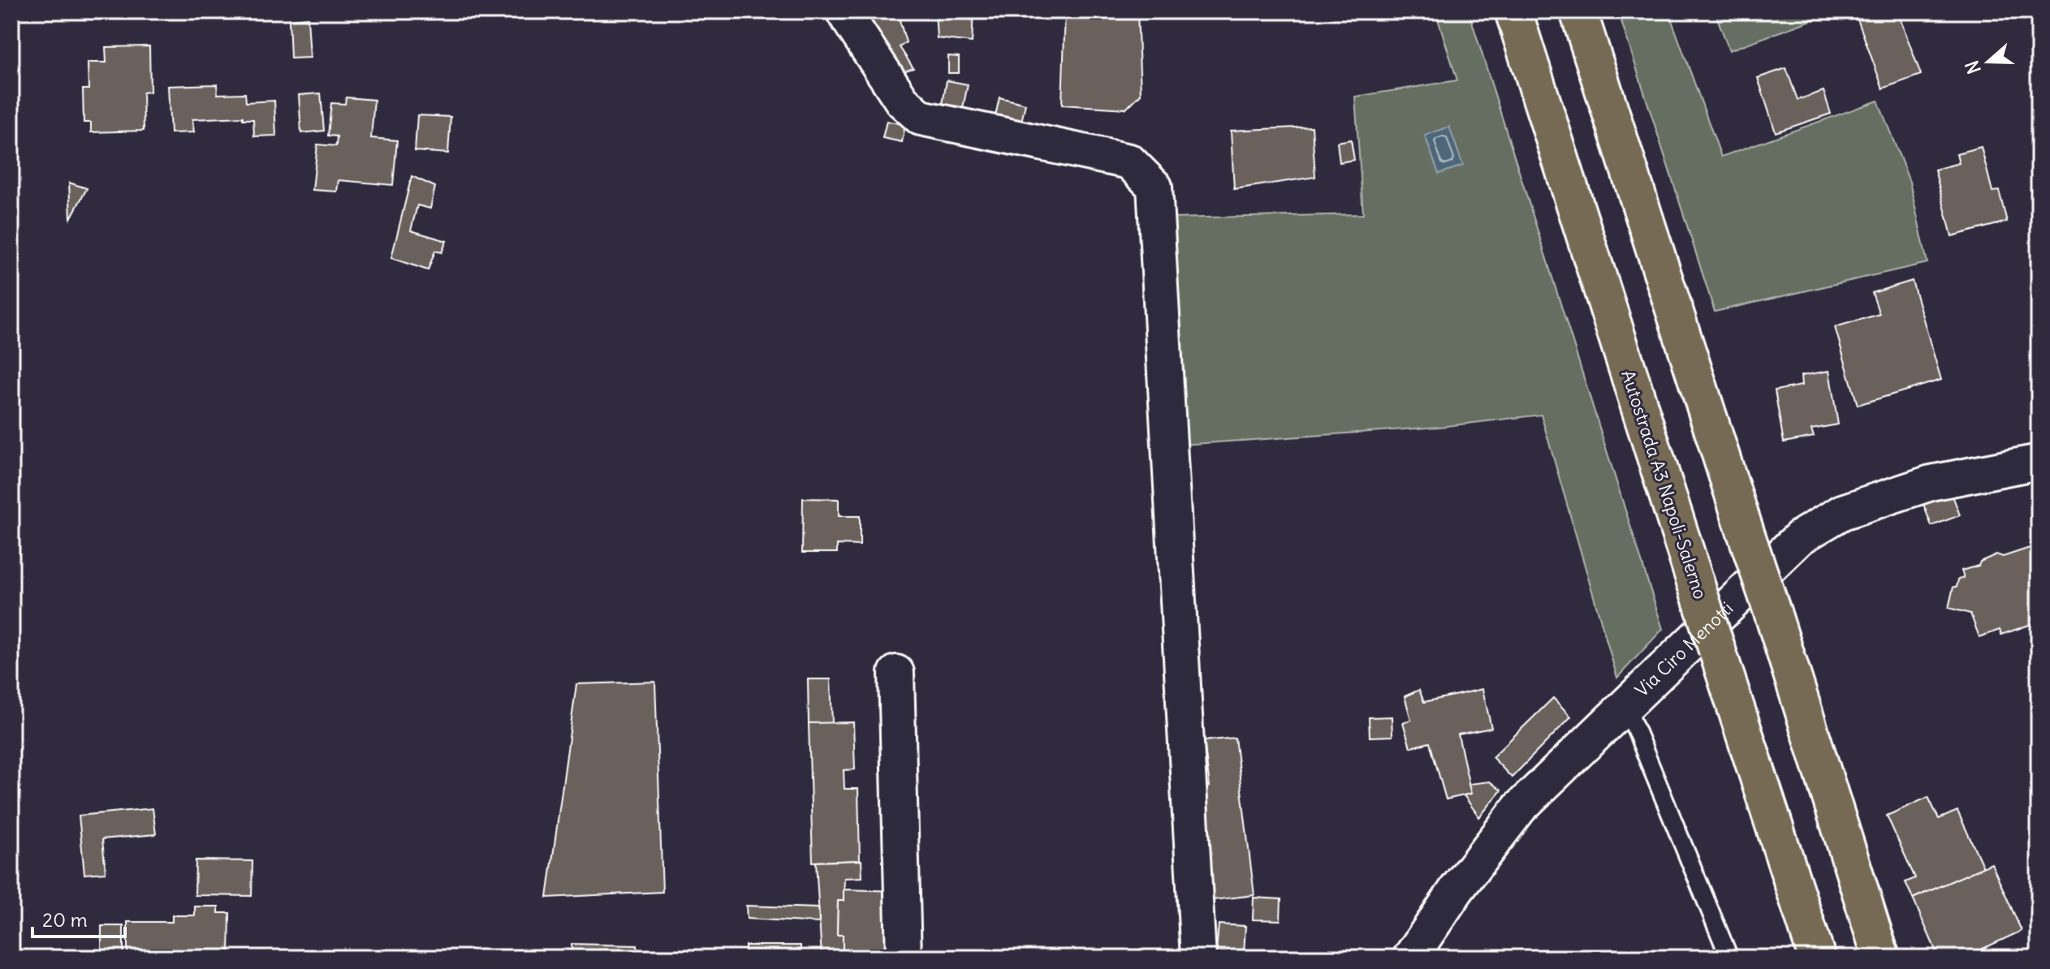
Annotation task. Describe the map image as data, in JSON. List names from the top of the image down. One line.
{"streets":{"highway":["Autostrada A3 Napoli-Salerno"],"street":["Via Ciro Menotti"]},"scale_bar":"20 m","north":"left"}
